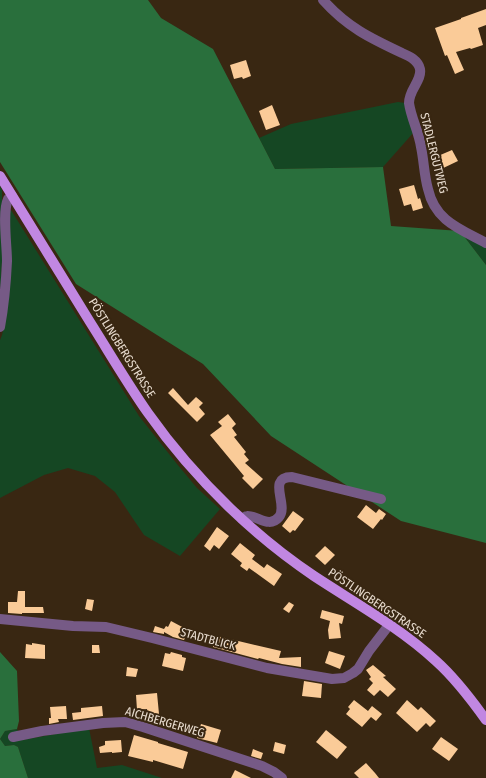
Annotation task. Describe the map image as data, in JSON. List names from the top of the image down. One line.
{"streets":{"main road":["PÖSTLINGBERGSTRASSE"],"street":["STADLERGUTWEG","STADTBLICK","AICHBERGERWEG"]},"crossings":[["PÖSTLINGBERGSTRASSE","STADTBLICK"]]}
